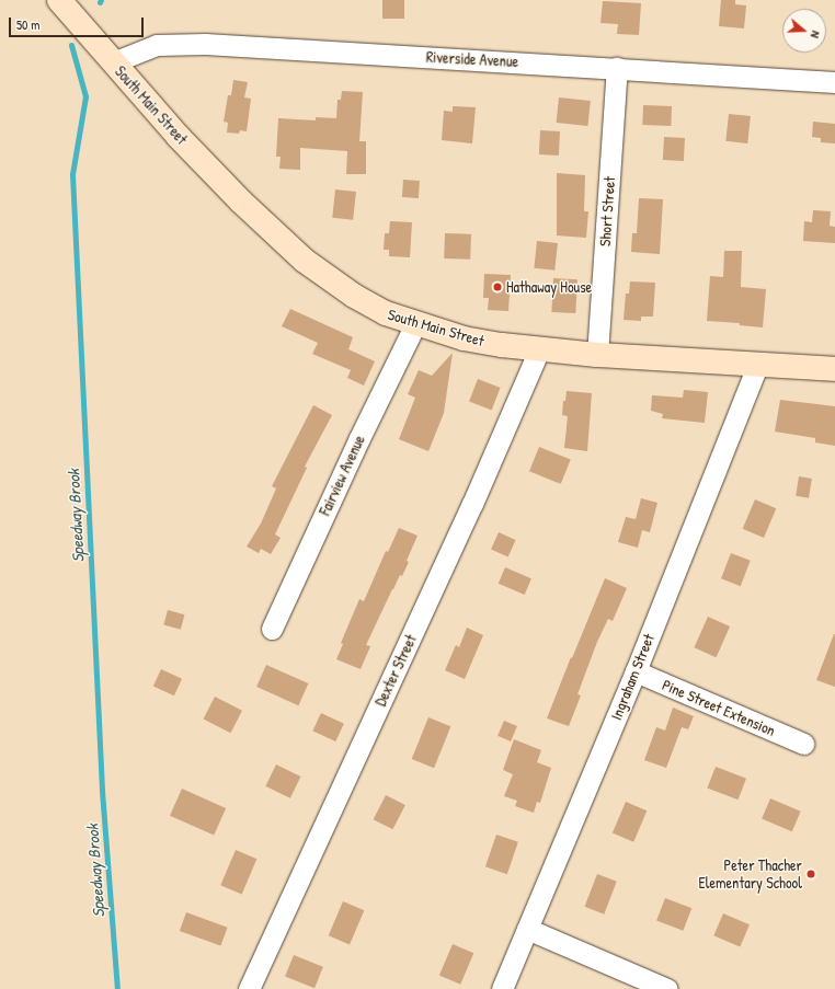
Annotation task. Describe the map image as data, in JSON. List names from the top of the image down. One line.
{"streets":{"main road":["South Main Street"],"street":["Riverside Avenue","Short Street","Fairview Avenue","Dexter Street","Ingraham Street","Pine Street Extension"]},"crossings":[["Riverside Avenue","South Main Street"],["Riverside Avenue","Short Street"],["South Main Street","Short Street"],["South Main Street","Fairview Avenue"],["South Main Street","Dexter Street"],["South Main Street","Ingraham Street"],["Ingraham Street","Pine Street Extension"]],"water":["Speedway Brook"],"places":["Hathaway House","Peter Thacher Elementary School"],"scale_bar":"50 m","north":"right"}
